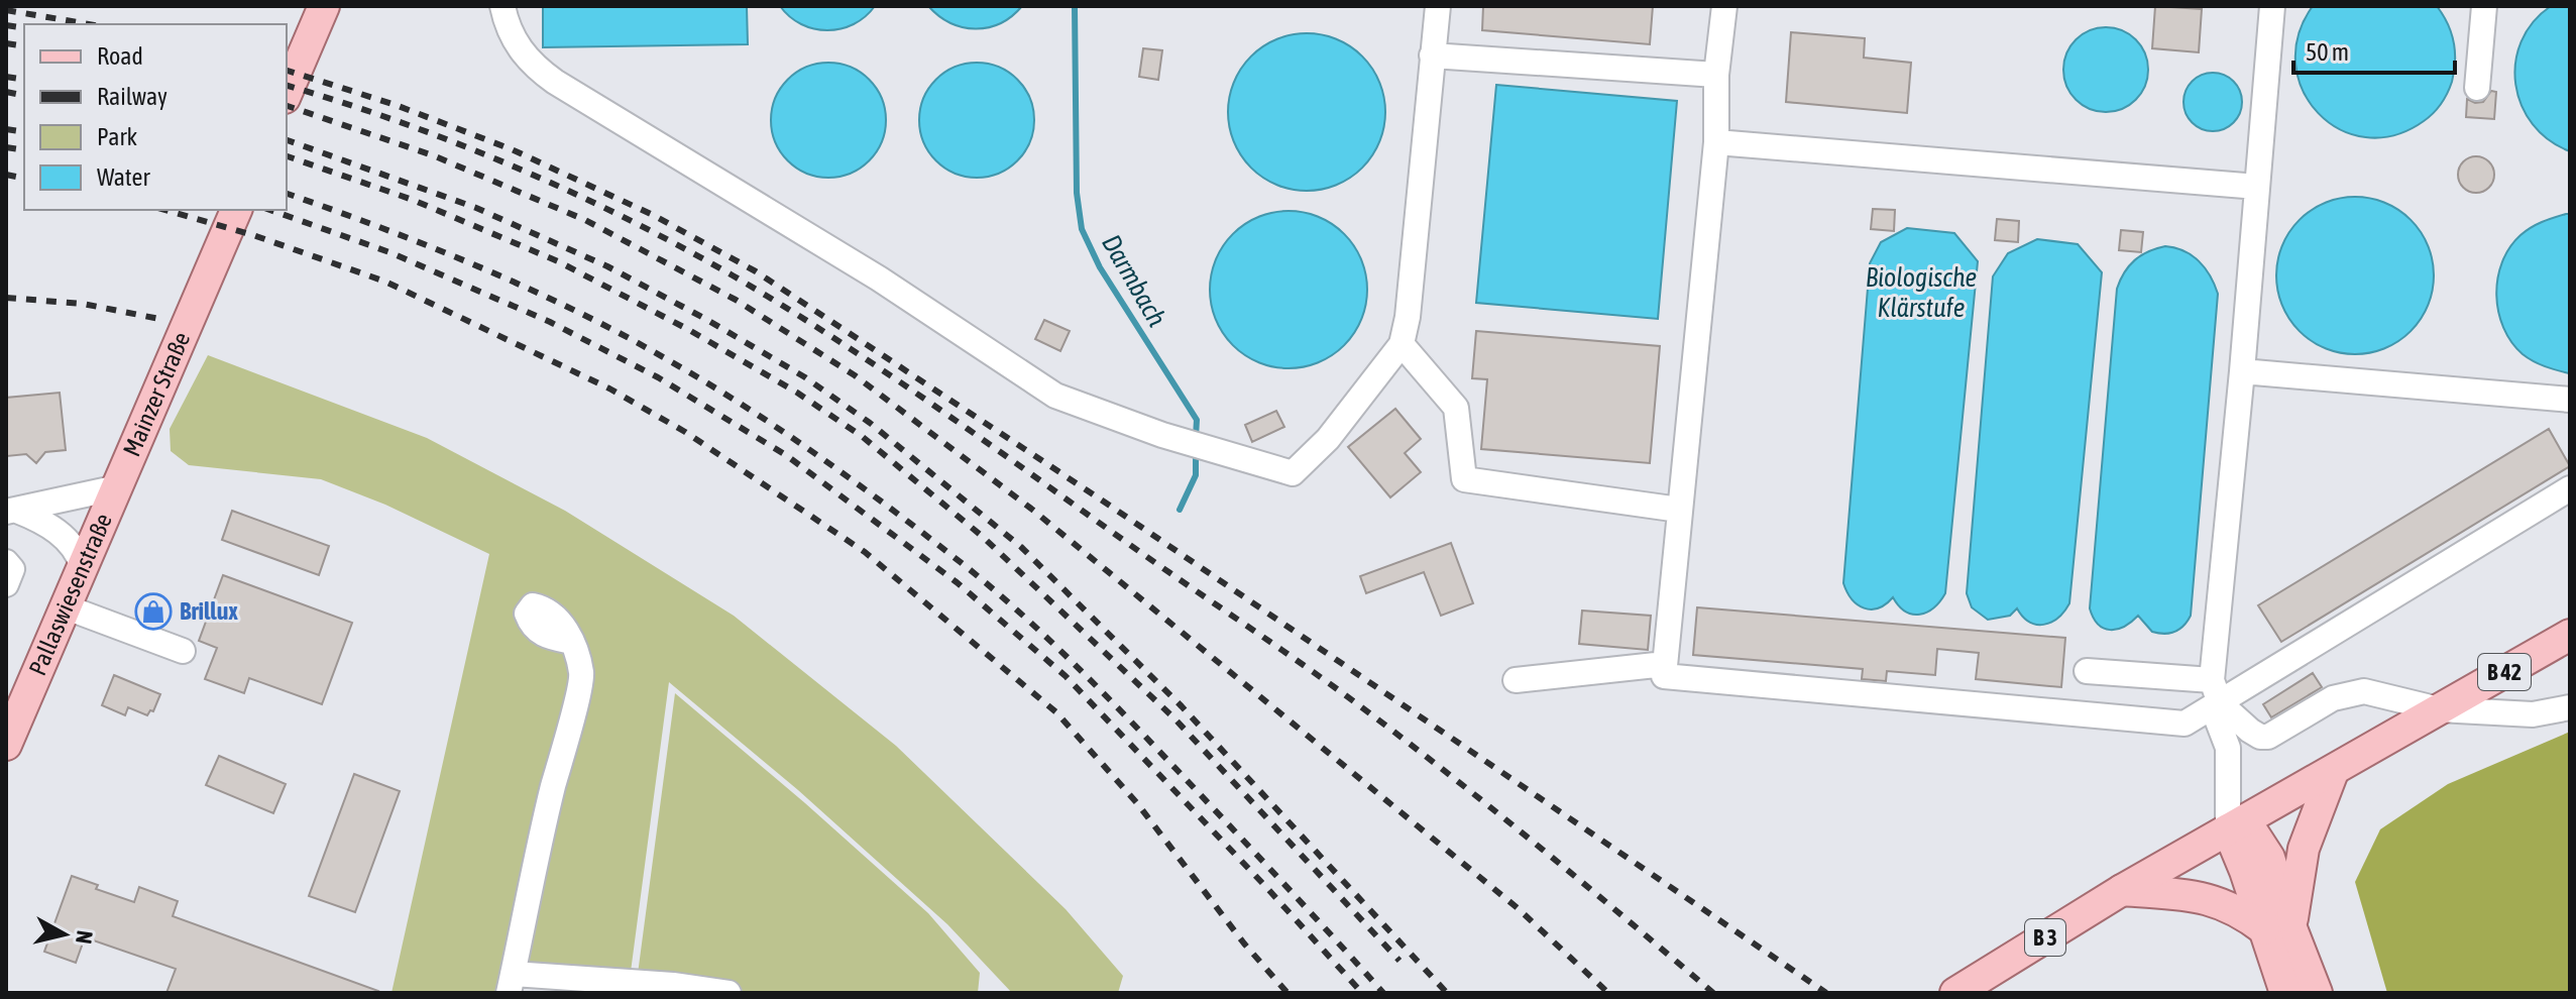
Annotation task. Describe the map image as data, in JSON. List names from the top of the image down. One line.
{"streets":{"main road":["Mainzer Straße","Pallaswiesenstraße","B 42","B 3"]},"crossings":[["Mainzer Straße","Pallaswiesenstraße"],["B 42","B 3"]],"water":["Biologische Klärstufe","Darmbach"],"places":{"shop":["Brillux"]},"legend":["Road","Railway","Park","Water"],"scale_bar":"50 m","north":"right"}
